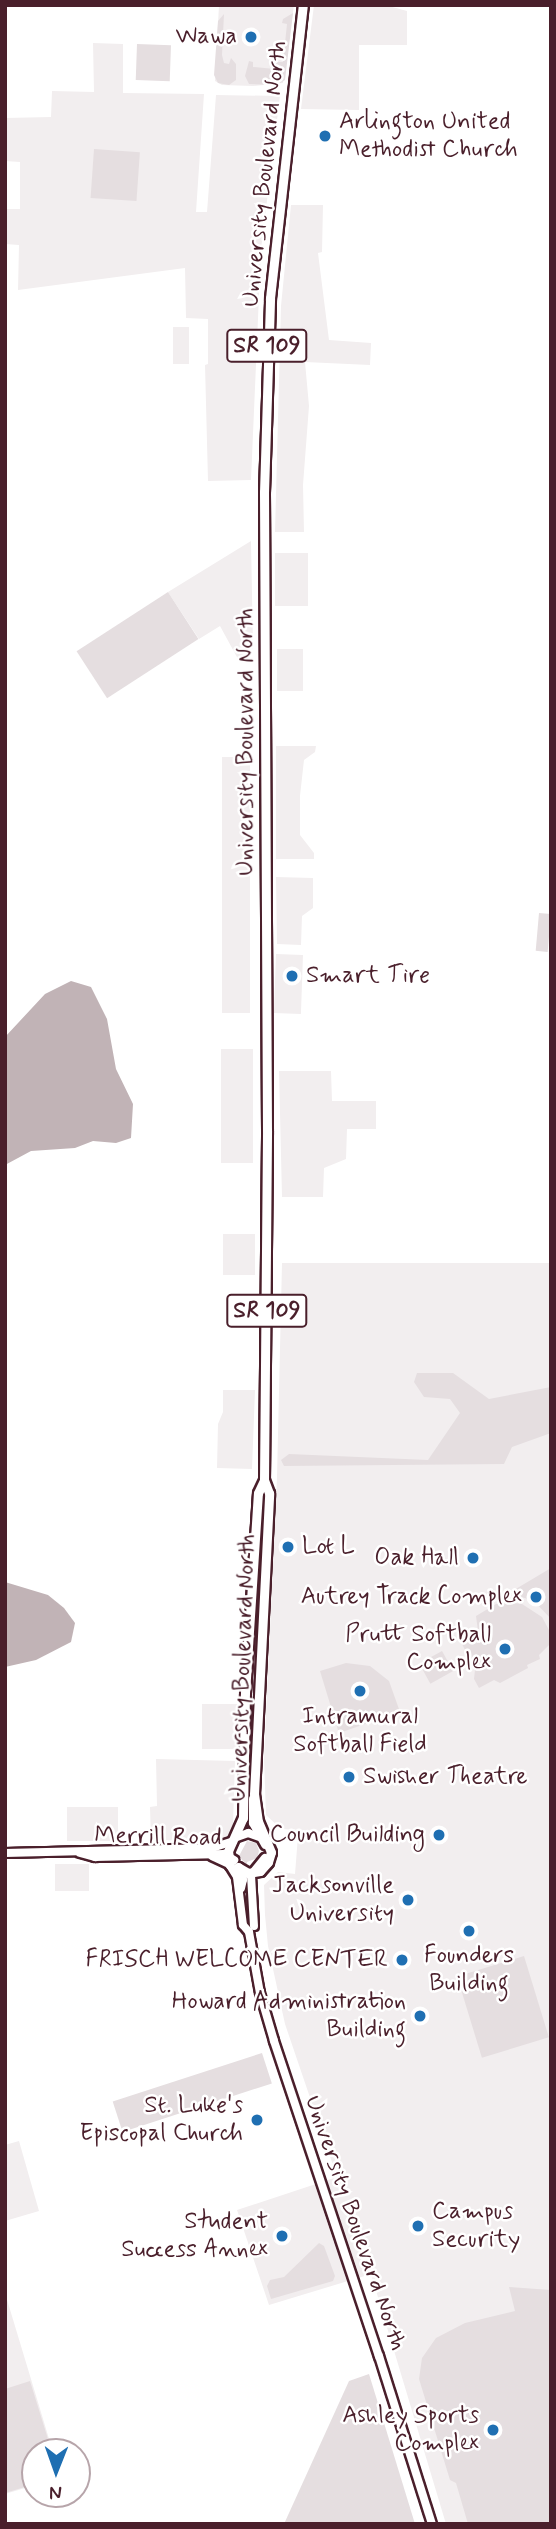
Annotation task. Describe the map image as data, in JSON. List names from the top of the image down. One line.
{"streets":{"main road":["University Boulevard North","SR 109","Merrill Road"]},"crossings":[["University Boulevard North","SR 109"],["University Boulevard North","Merrill Road"],["SR 109","Merrill Road"]],"places":["Wawa","Arlington United Methodist Church","Smart Tire","Lot L","Oak Hall","Autrey Track Complex","Prutt Softball Complex","Intramural Softball Field","Swisher Theatre","Council Building","Jacksonville University","Founders Building","FRISCH WELCOME CENTER","Howard Administration Building","St. Luke's Episcopal Church","Campus Security","Student Success Annex","Ashley Sports Complex"],"north":"bottom"}
